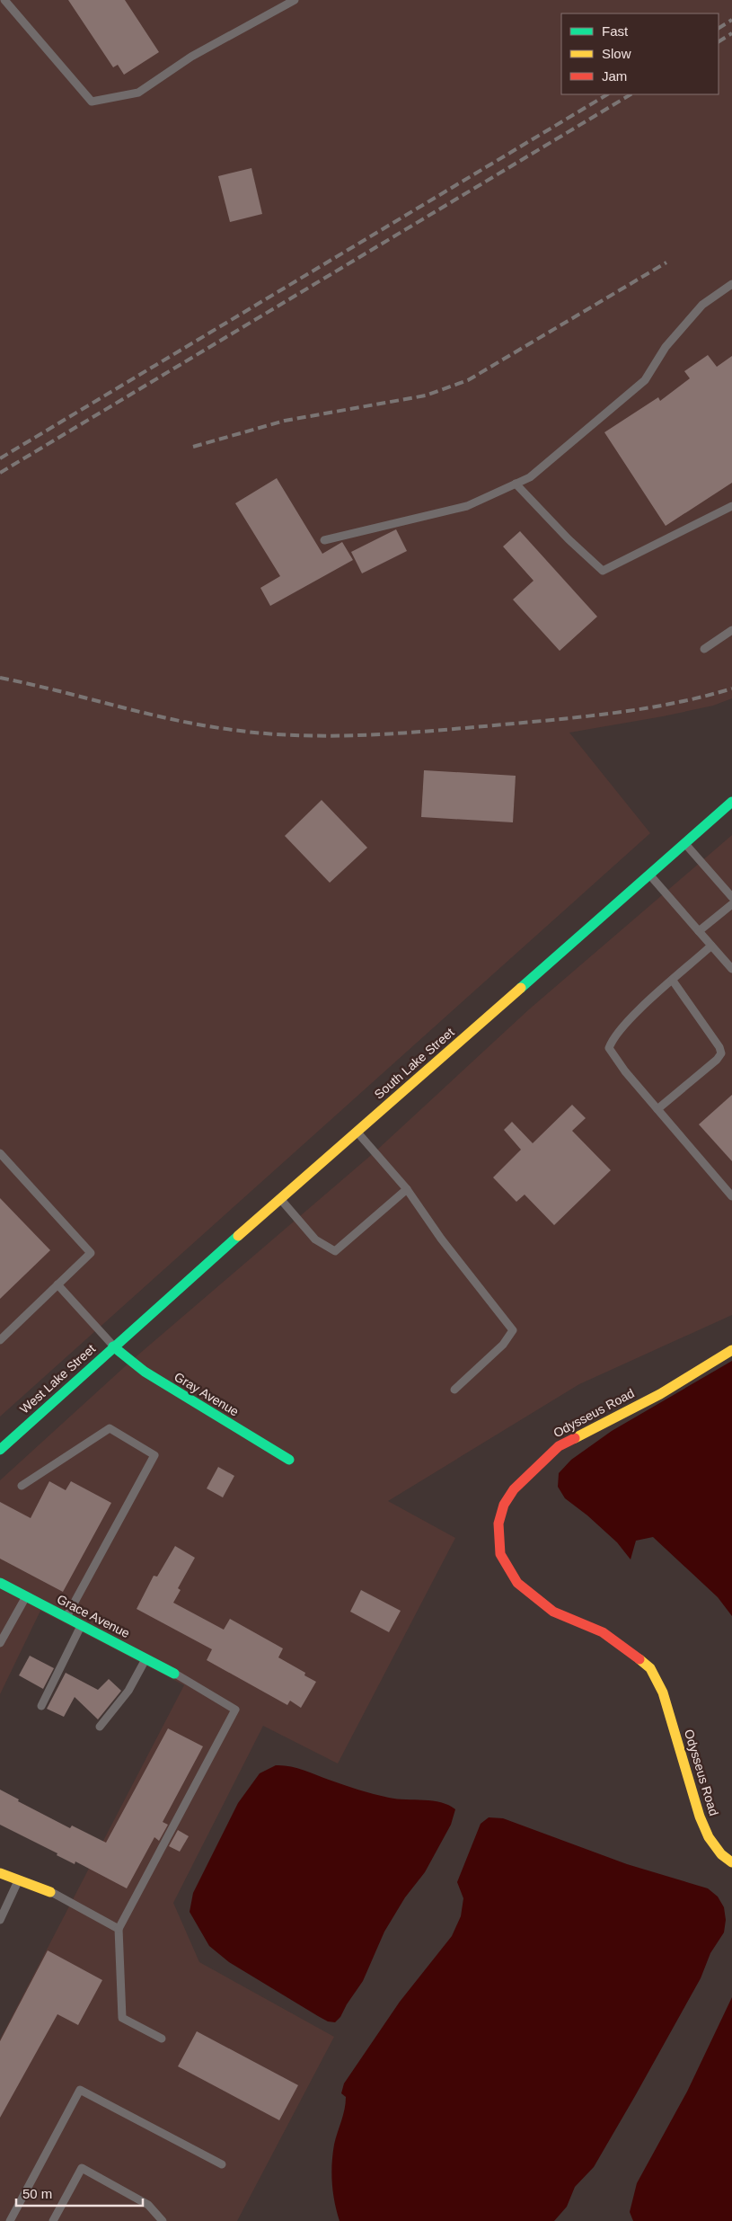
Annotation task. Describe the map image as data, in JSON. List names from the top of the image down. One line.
{"streets":{"street":["South Lake Street","West Lake Street","Gray Avenue","Odysseus Road","Grace Avenue"]},"crossings":[["South Lake Street","West Lake Street"],["South Lake Street","Gray Avenue"],["West Lake Street","Gray Avenue"]],"legend":["Fast","Slow","Jam"],"scale_bar":"50 m"}
